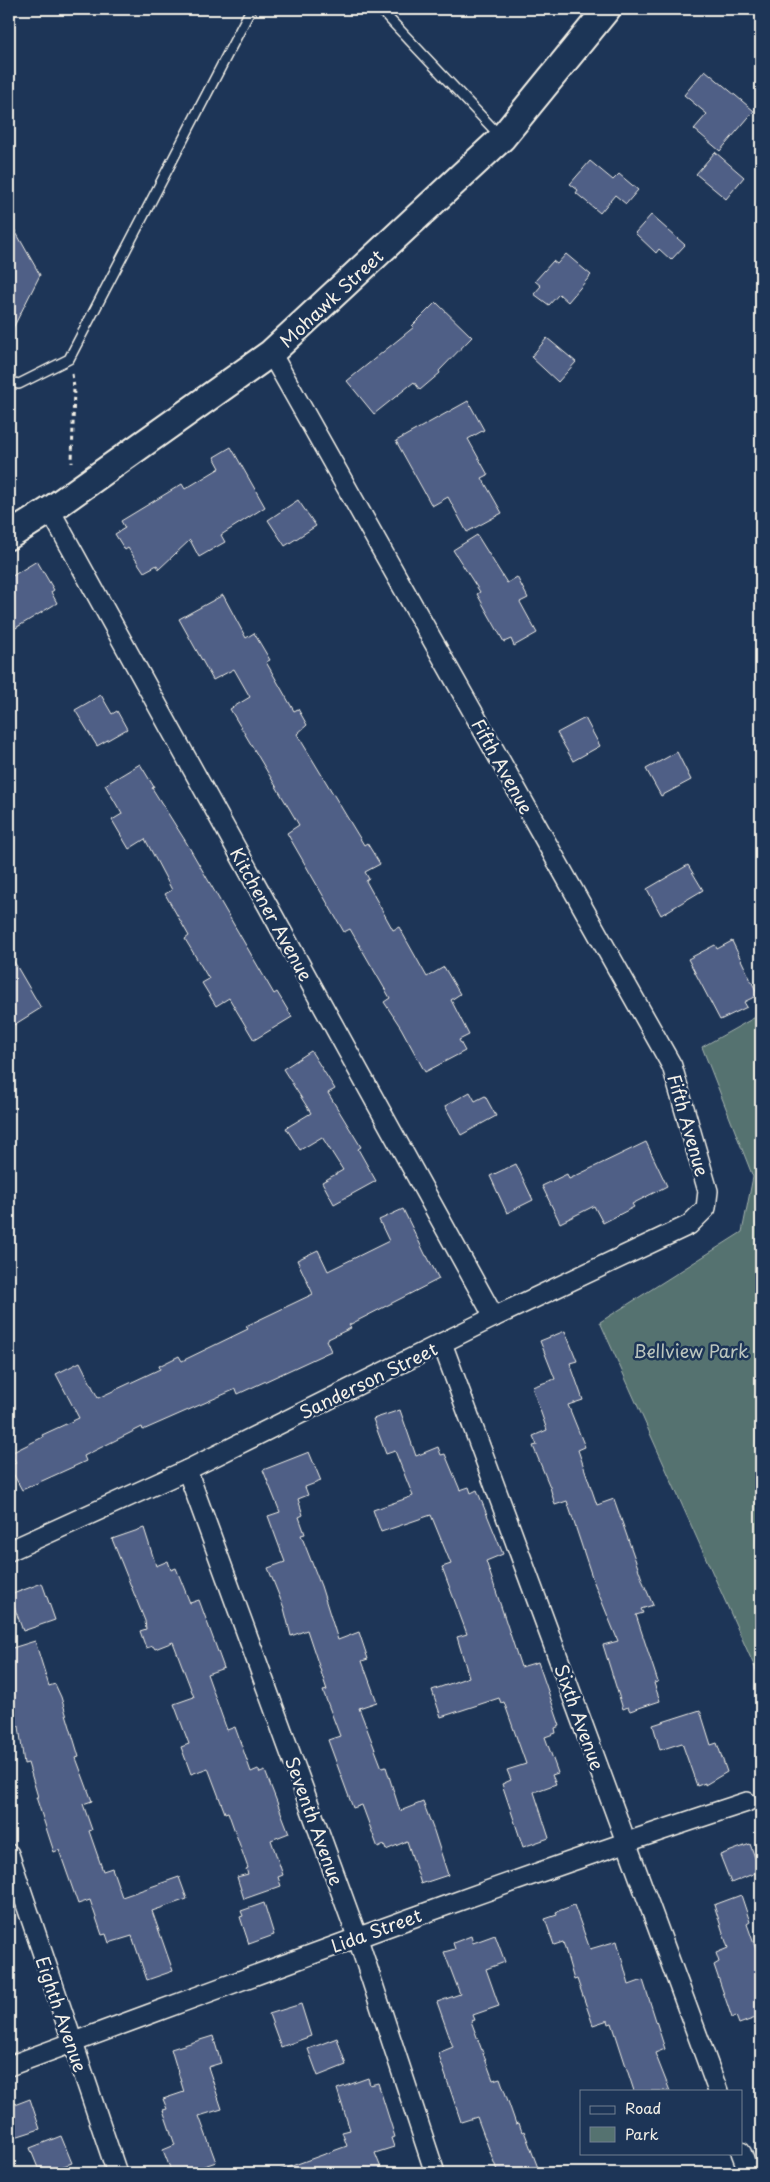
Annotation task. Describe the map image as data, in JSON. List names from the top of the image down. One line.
{"streets":{"street":["Mohawk Street","Fifth Avenue","Kitchener Avenue","Sanderson Street","Sixth Avenue","Seventh Avenue","Lida Street","Eighth Avenue"]},"crossings":[["Mohawk Street","Fifth Avenue"],["Mohawk Street","Kitchener Avenue"],["Fifth Avenue","Sanderson Street"],["Kitchener Avenue","Sanderson Street"],["Sanderson Street","Sixth Avenue"],["Sanderson Street","Seventh Avenue"],["Sixth Avenue","Lida Street"],["Seventh Avenue","Lida Street"],["Lida Street","Eighth Avenue"]],"parks":["Bellview Park"],"legend":["Road","Park"]}
